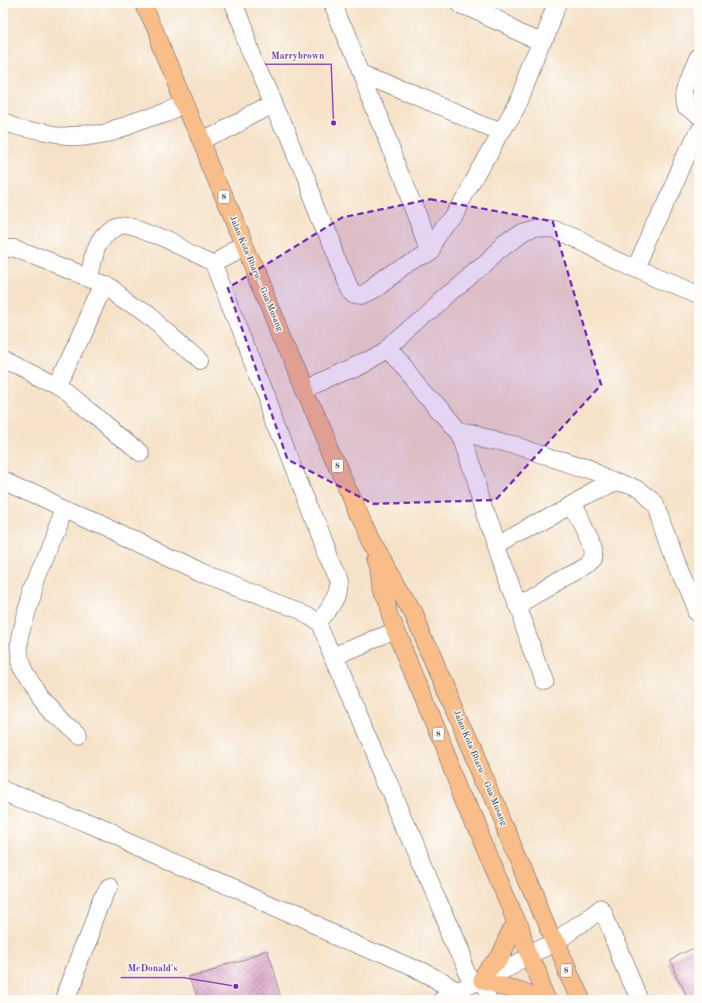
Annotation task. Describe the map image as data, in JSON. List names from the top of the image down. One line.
{"streets":{"highway":["8","Jalan Kota Bharu – Gua Musang"]},"places":["Marrybrown","McDonald's"]}
